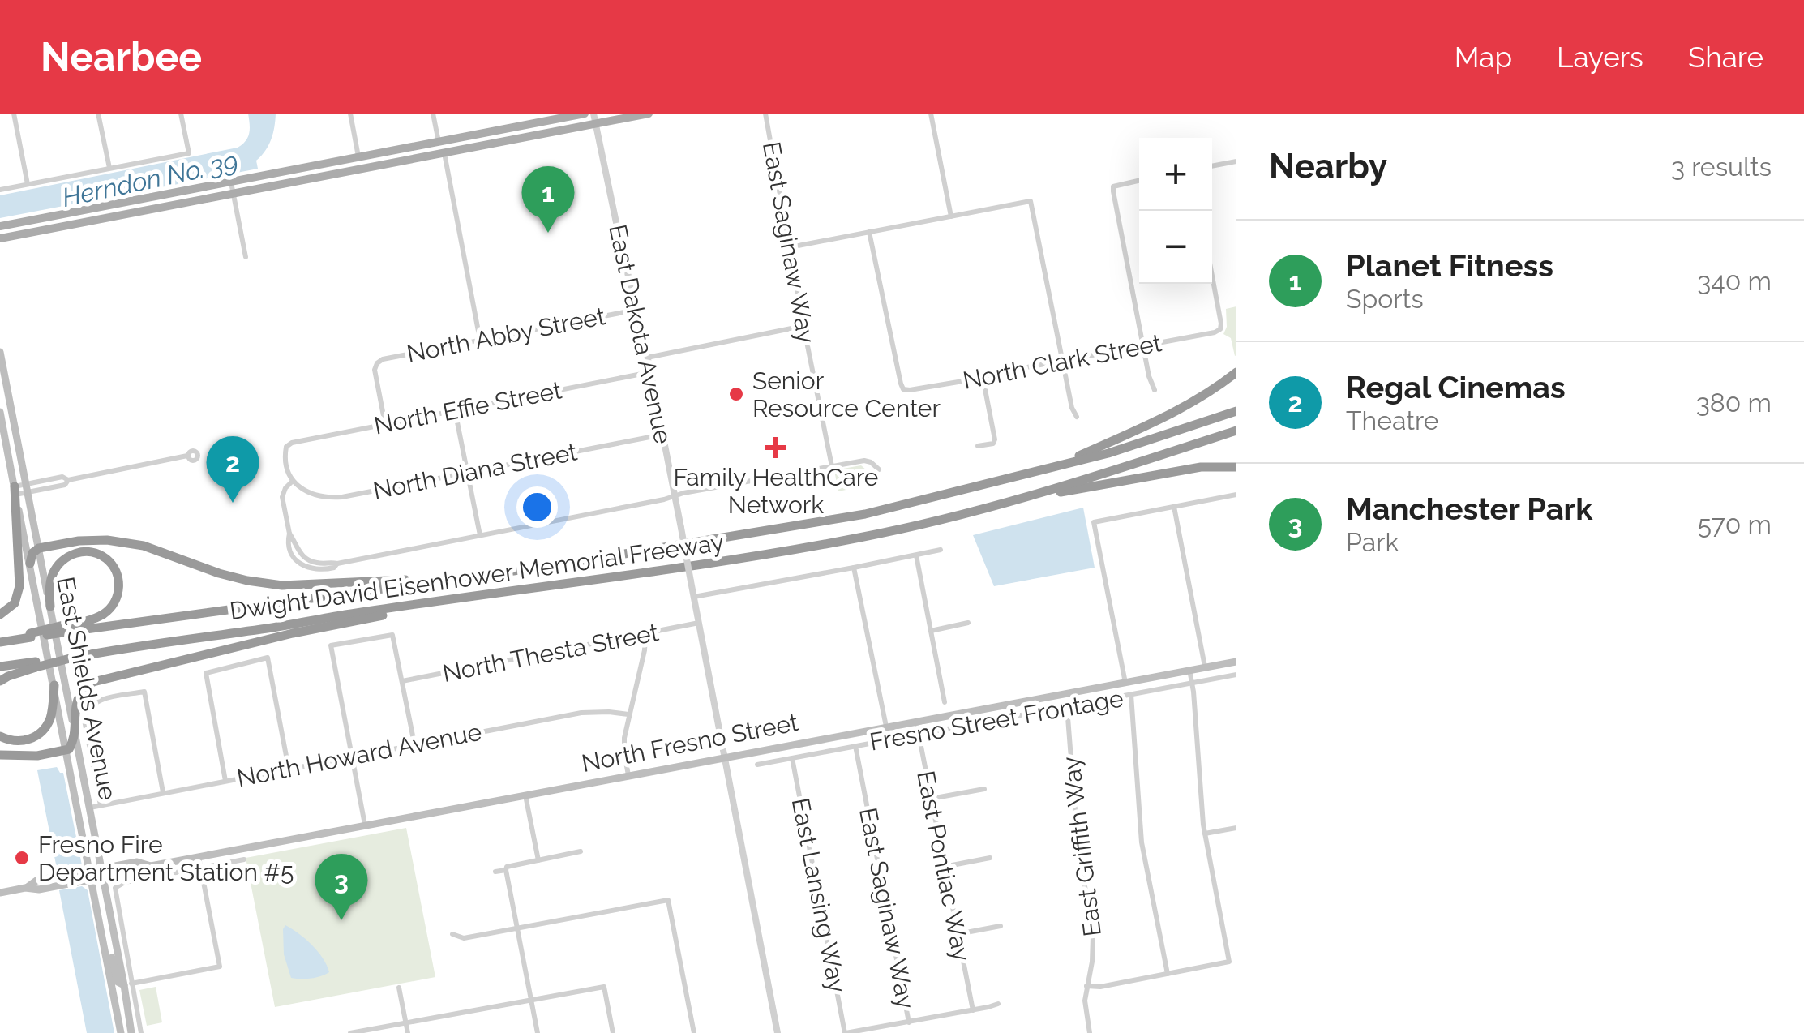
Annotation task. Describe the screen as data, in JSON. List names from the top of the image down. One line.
{"streets":{"highway":["Dwight David Eisenhower Memorial Freeway"],"main road":["East Shields Avenue","North Fresno Street"],"street":["East Saginaw Way","East Dakota Avenue","North Abby Street","North Clark Street","North Effie Street","North Diana Street","North Thesta Street","Fresno Street Frontage","North Howard Avenue","East Griffith Way","East Pontiac Way","East Lansing Way"]},"crossings":[["East Saginaw Way","Fresno Street Frontage"],["East Dakota Avenue","North Abby Street"],["East Dakota Avenue","North Effie Street"],["East Dakota Avenue","North Diana Street"],["East Dakota Avenue","North Thesta Street"],["East Dakota Avenue","North Fresno Street"],["North Abby Street","North Effie Street"],["North Effie Street","North Diana Street"],["East Shields Avenue","North Fresno Street"],["East Shields Avenue","North Howard Avenue"],["Fresno Street Frontage","East Griffith Way"],["Fresno Street Frontage","East Pontiac Way"],["Fresno Street Frontage","East Lansing Way"],["North Fresno Street","East Pontiac Way"]],"water":["Herndon No. 39"],"places":{"other":["Senior Resource Center","Fresno Fire Department Station #5"],"health":["Family HealthCare Network"]},"page":{"header":"Nearbee","nav":["Map","Layers","Share"],"heading":["Nearby","3 results"],"map_buttons":["+","−"],"pins":["1","2","3"],"list":[{"mark":"1","name":"Planet Fitness","note":"Sports","value":"340 m"},{"mark":"2","name":"Regal Cinemas","note":"Theatre","value":"380 m"},{"mark":"3","name":"Manchester Park","note":"Park","value":"570 m"}]}}
